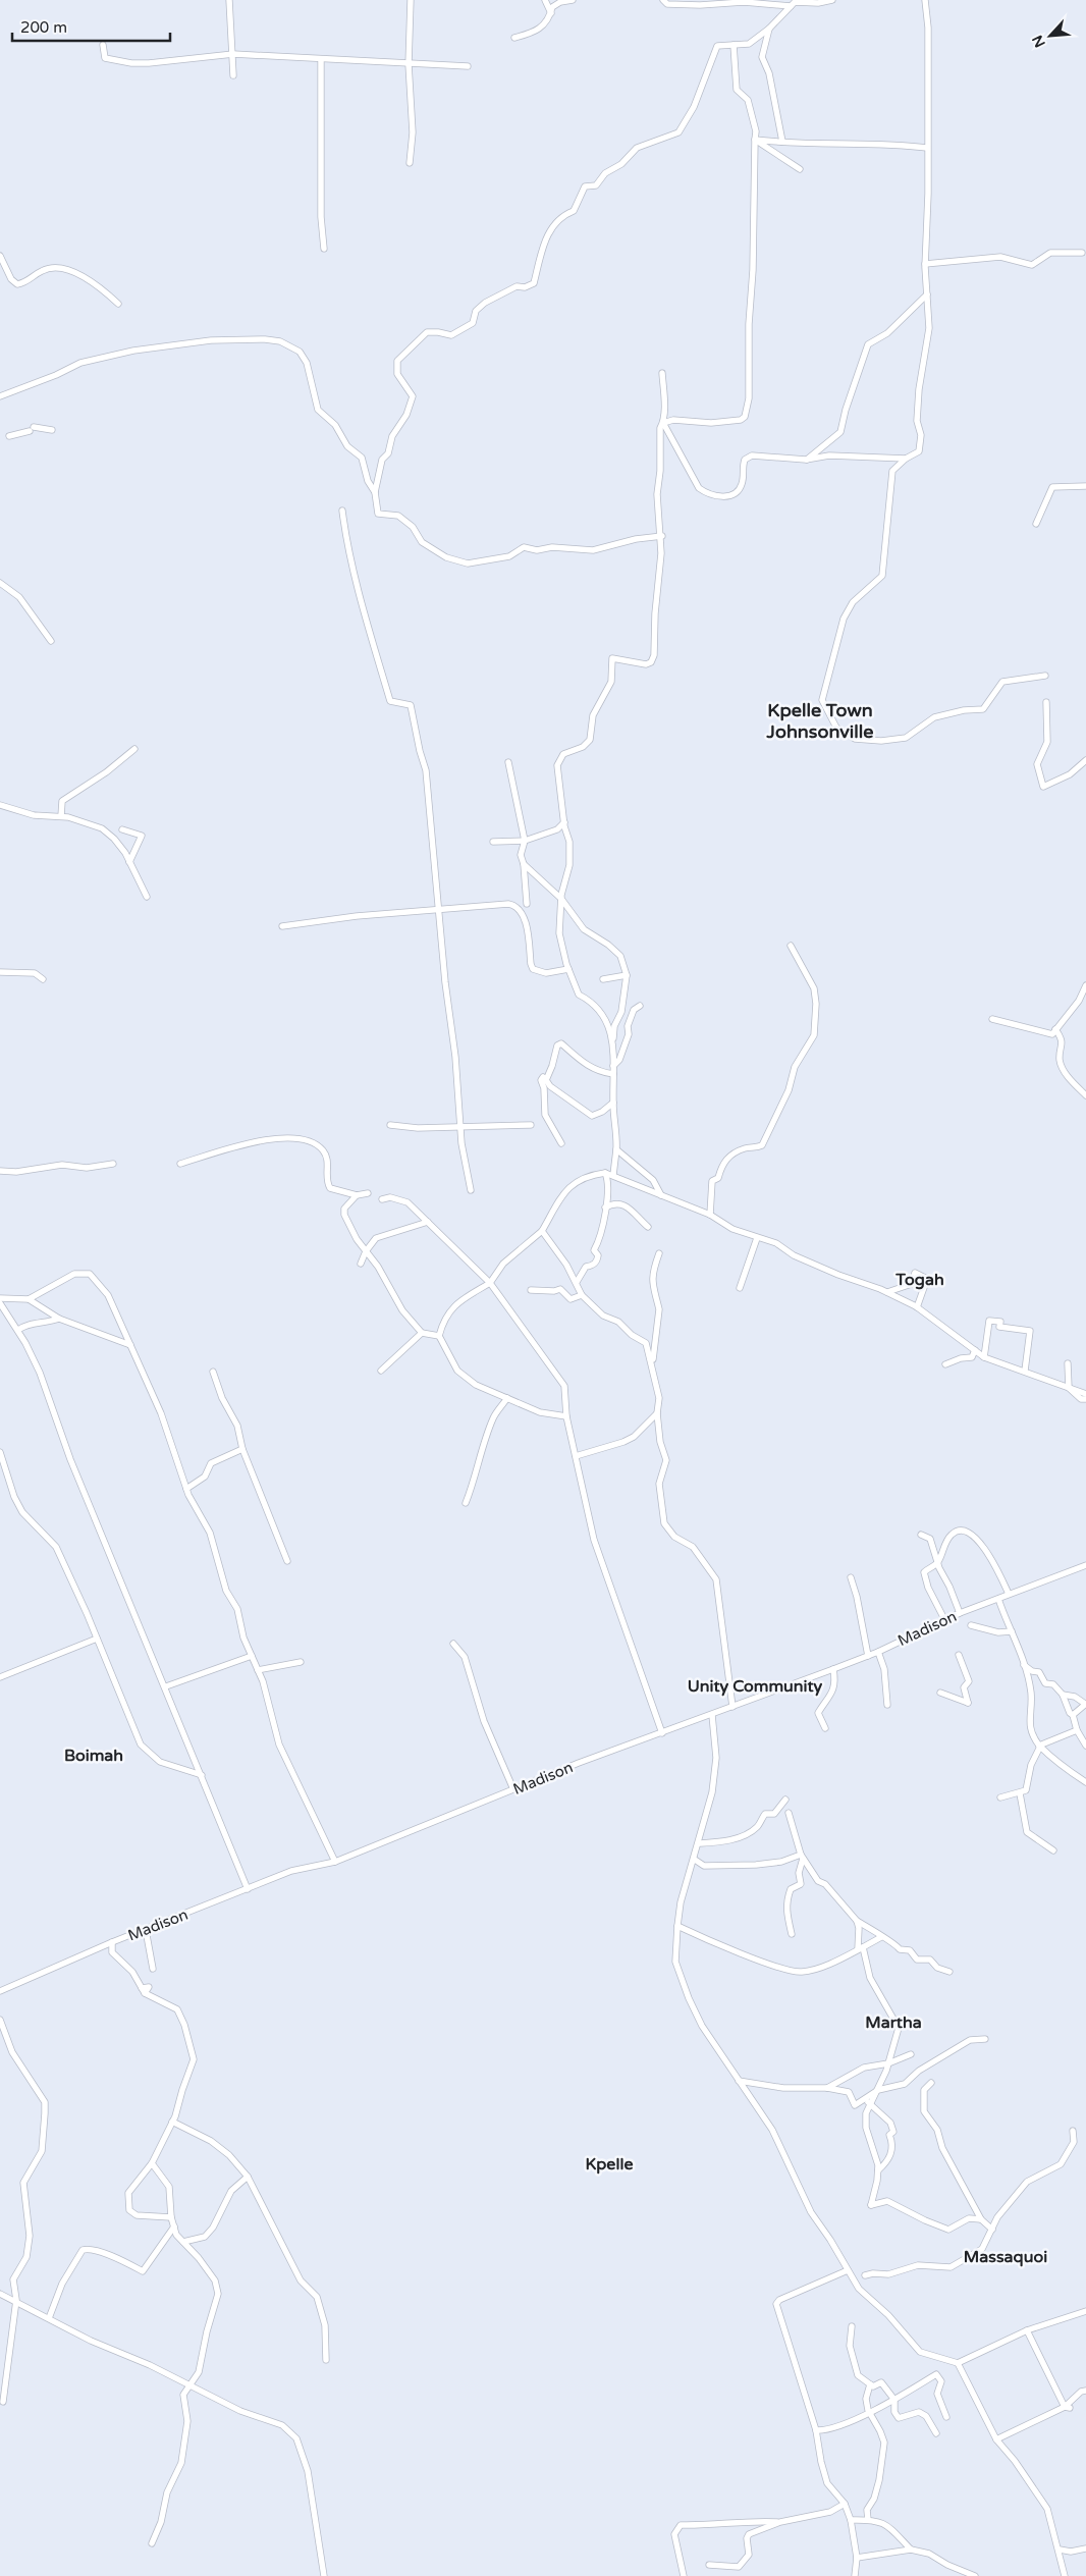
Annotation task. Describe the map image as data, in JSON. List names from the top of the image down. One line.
{"streets":{"street":["Madison"]},"districts":["Kpelle Town Johnsonville","Togah","Unity Community","Boimah","Martha","Kpelle","Massaquoi"],"scale_bar":"200 m","north":"bottom left"}
